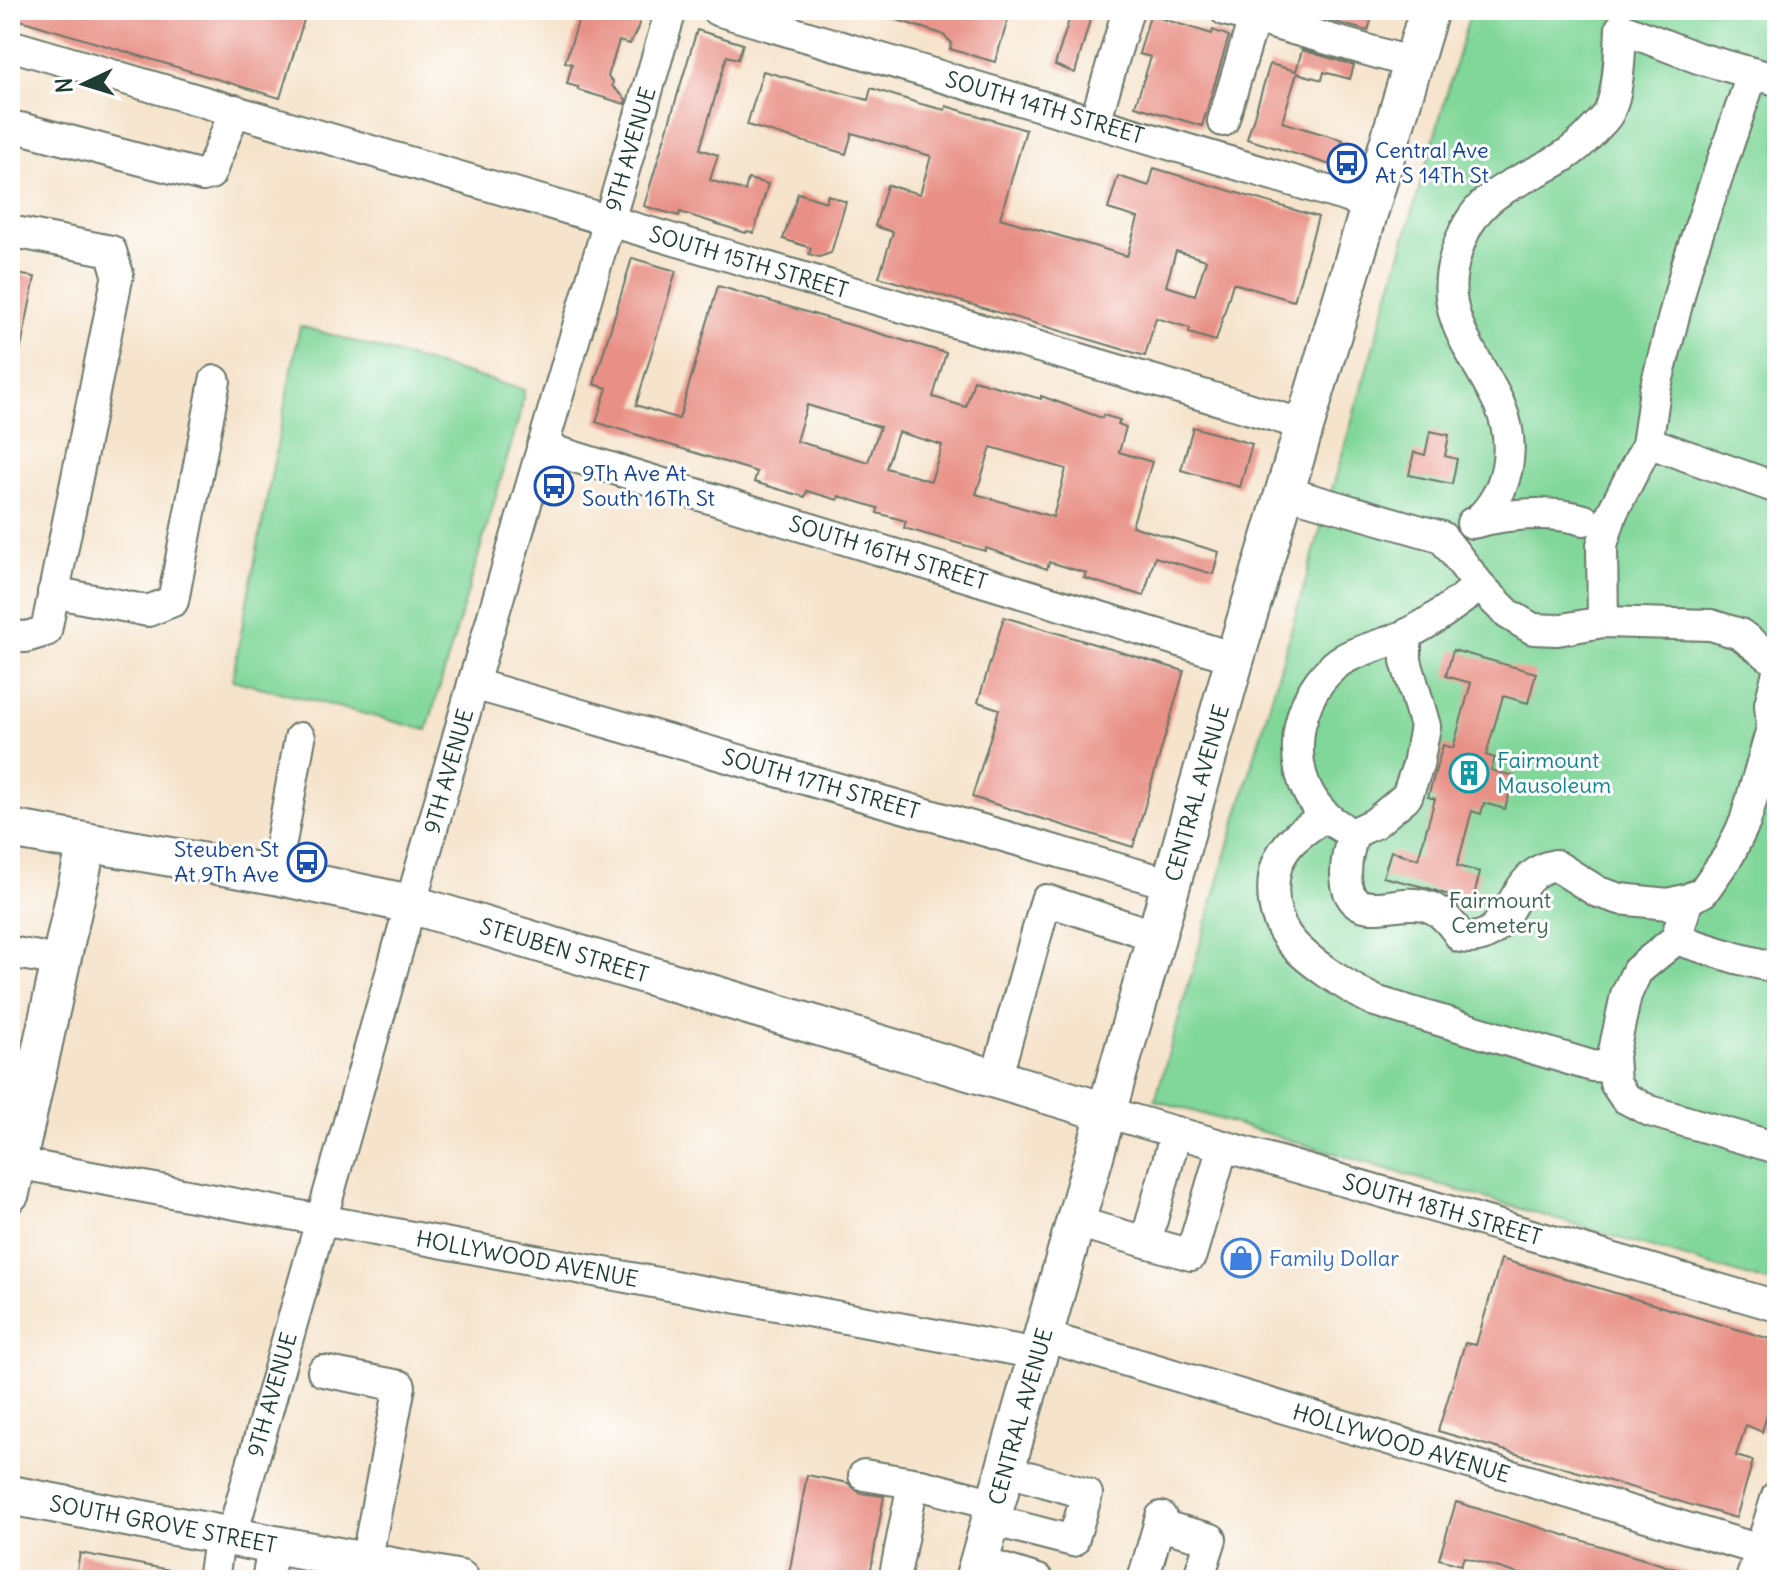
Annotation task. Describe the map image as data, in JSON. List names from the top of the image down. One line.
{"streets":{"main road":["CENTRAL AVENUE","STEUBEN STREET","SOUTH GROVE STREET"],"street":["SOUTH 14TH STREET","9TH AVENUE","SOUTH 15TH STREET","SOUTH 16TH STREET","SOUTH 17TH STREET","SOUTH 18TH STREET","HOLLYWOOD AVENUE"]},"crossings":[["SOUTH 14TH STREET","CENTRAL AVENUE"],["9TH AVENUE","SOUTH 15TH STREET"],["9TH AVENUE","SOUTH 16TH STREET"],["9TH AVENUE","SOUTH 17TH STREET"],["9TH AVENUE","STEUBEN STREET"],["9TH AVENUE","HOLLYWOOD AVENUE"],["9TH AVENUE","SOUTH GROVE STREET"],["SOUTH 15TH STREET","CENTRAL AVENUE"],["SOUTH 16TH STREET","CENTRAL AVENUE"],["SOUTH 17TH STREET","CENTRAL AVENUE"],["CENTRAL AVENUE","STEUBEN STREET"],["CENTRAL AVENUE","SOUTH 18TH STREET"],["CENTRAL AVENUE","HOLLYWOOD AVENUE"],["STEUBEN STREET","SOUTH 18TH STREET"]],"parks":["Fairmount Cemetery"],"places":{"bus stop":["Central Ave At S 14Th St","9Th Ave At South 16Th St","Steuben St At 9Th Ave"],"building":["Fairmount Mausoleum"],"shop":["Family Dollar"]},"north":"left"}
